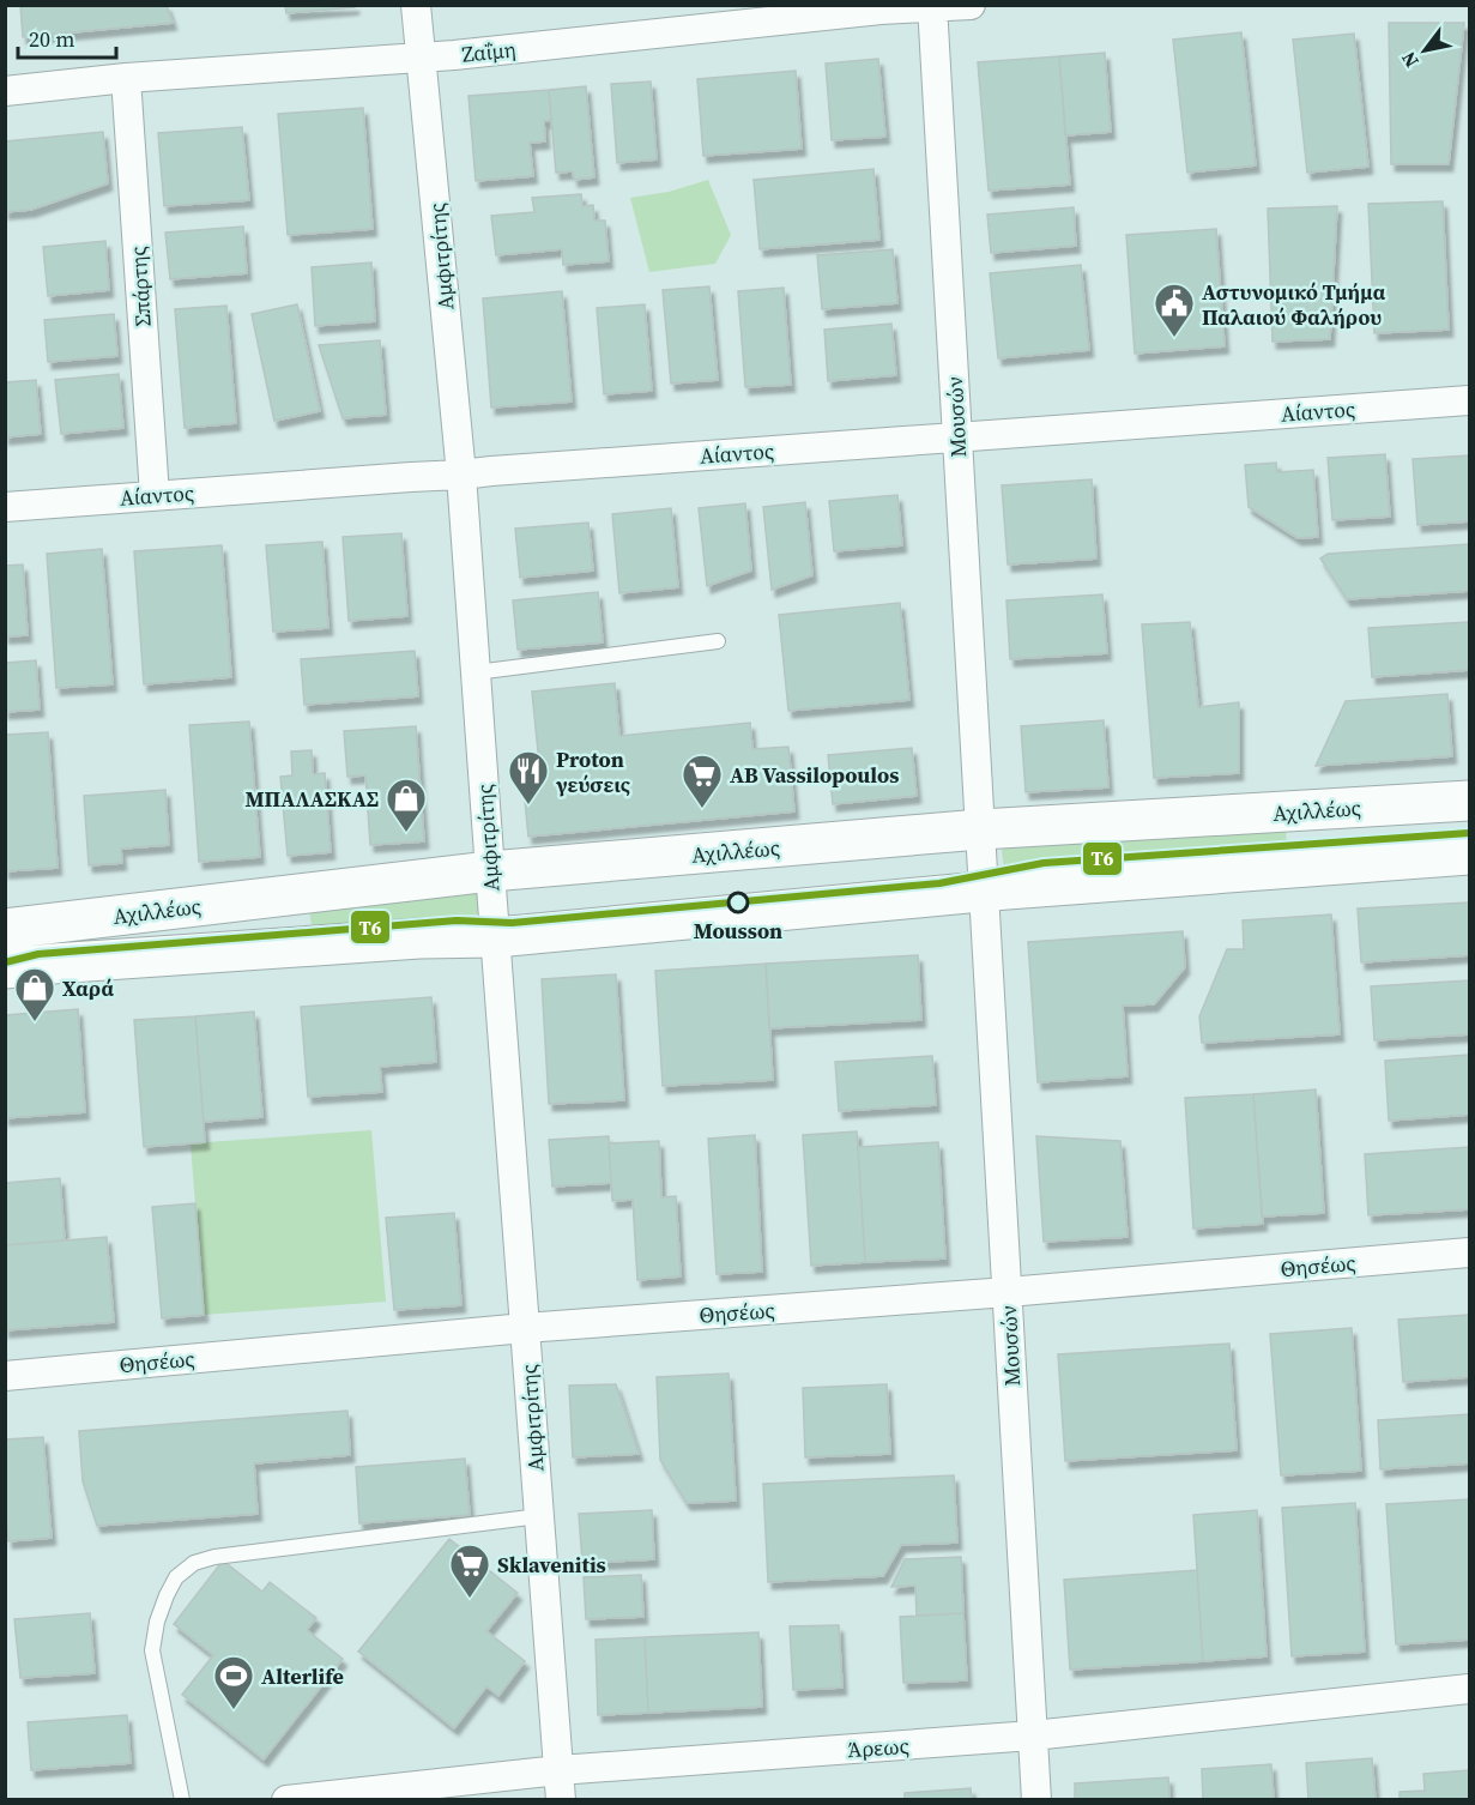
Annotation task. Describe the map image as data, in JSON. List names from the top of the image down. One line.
{"streets":{"main road":["Αχιλλέως"],"street":["Ζαΐμη","Αμφιτρίτης","Σπάρτης","Αίαντος","Μουσών","Θησέως","Άρεως"]},"crossings":[["Ζαΐμη","Αμφιτρίτης"],["Ζαΐμη","Σπάρτης"],["Ζαΐμη","Μουσών"],["Αμφιτρίτης","Αίαντος"],["Αμφιτρίτης","Αχιλλέως"],["Αμφιτρίτης","Θησέως"],["Αμφιτρίτης","Άρεως"],["Σπάρτης","Αίαντος"],["Αίαντος","Μουσών"],["Μουσών","Αχιλλέως"],["Μουσών","Θησέως"],["Μουσών","Άρεως"]],"places":{"public building":["Αστυνομικό Τμήμα Παλαιού Φαλήρου"],"restaurant":["Proton γεύσεις"],"supermarket":["AB Vassilopoulos","Sklavenitis"],"shop":["ΜΠΑΛΑΣΚΑΣ","Χαρά"],"other":["Mousson"],"sports":["Alterlife"]},"lines":["transit line Τ6"],"scale_bar":"20 m","north":"bottom left"}
